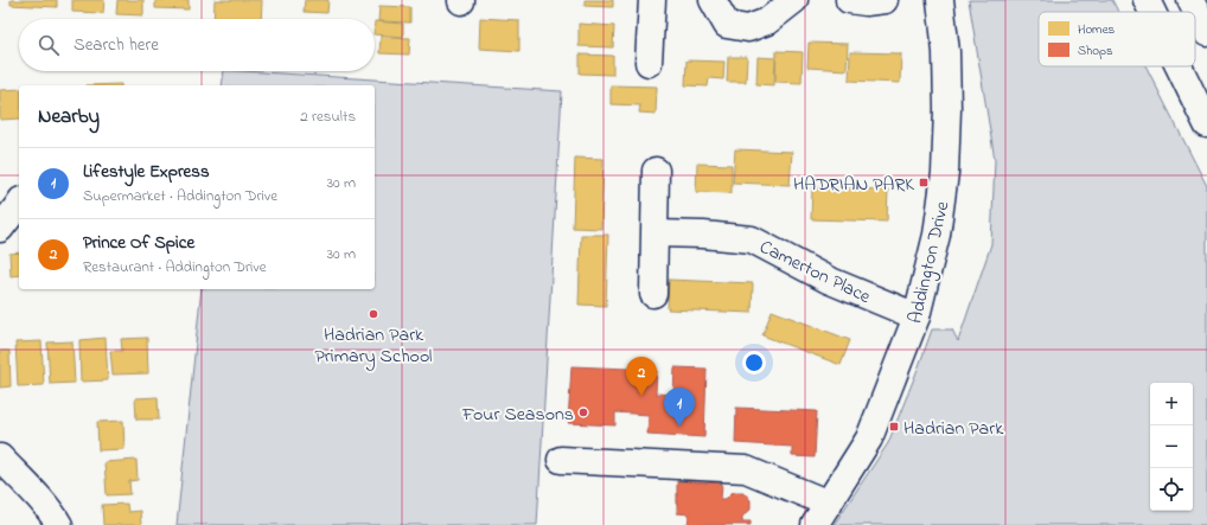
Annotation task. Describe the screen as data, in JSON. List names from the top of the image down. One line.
{"streets":{"main road":["Addington Drive","Camerton Place"]},"crossings":[["Addington Drive","Camerton Place"]],"places":{"transit":["HADRIAN PARK","Hadrian Park"],"other":["Hadrian Park Primary School","Four Seasons"]},"legend":["Homes","Shops"],"page":{"search":"Search here","heading":["Nearby","2 results"],"list":[{"mark":"1","name":"Lifestyle Express","note":"Supermarket · Addington Drive","value":"30 m"},{"mark":"2","name":"Prince Of Spice","note":"Restaurant · Addington Drive","value":"30 m"}],"pins":["2","1"],"map_buttons":["+","−"]}}
